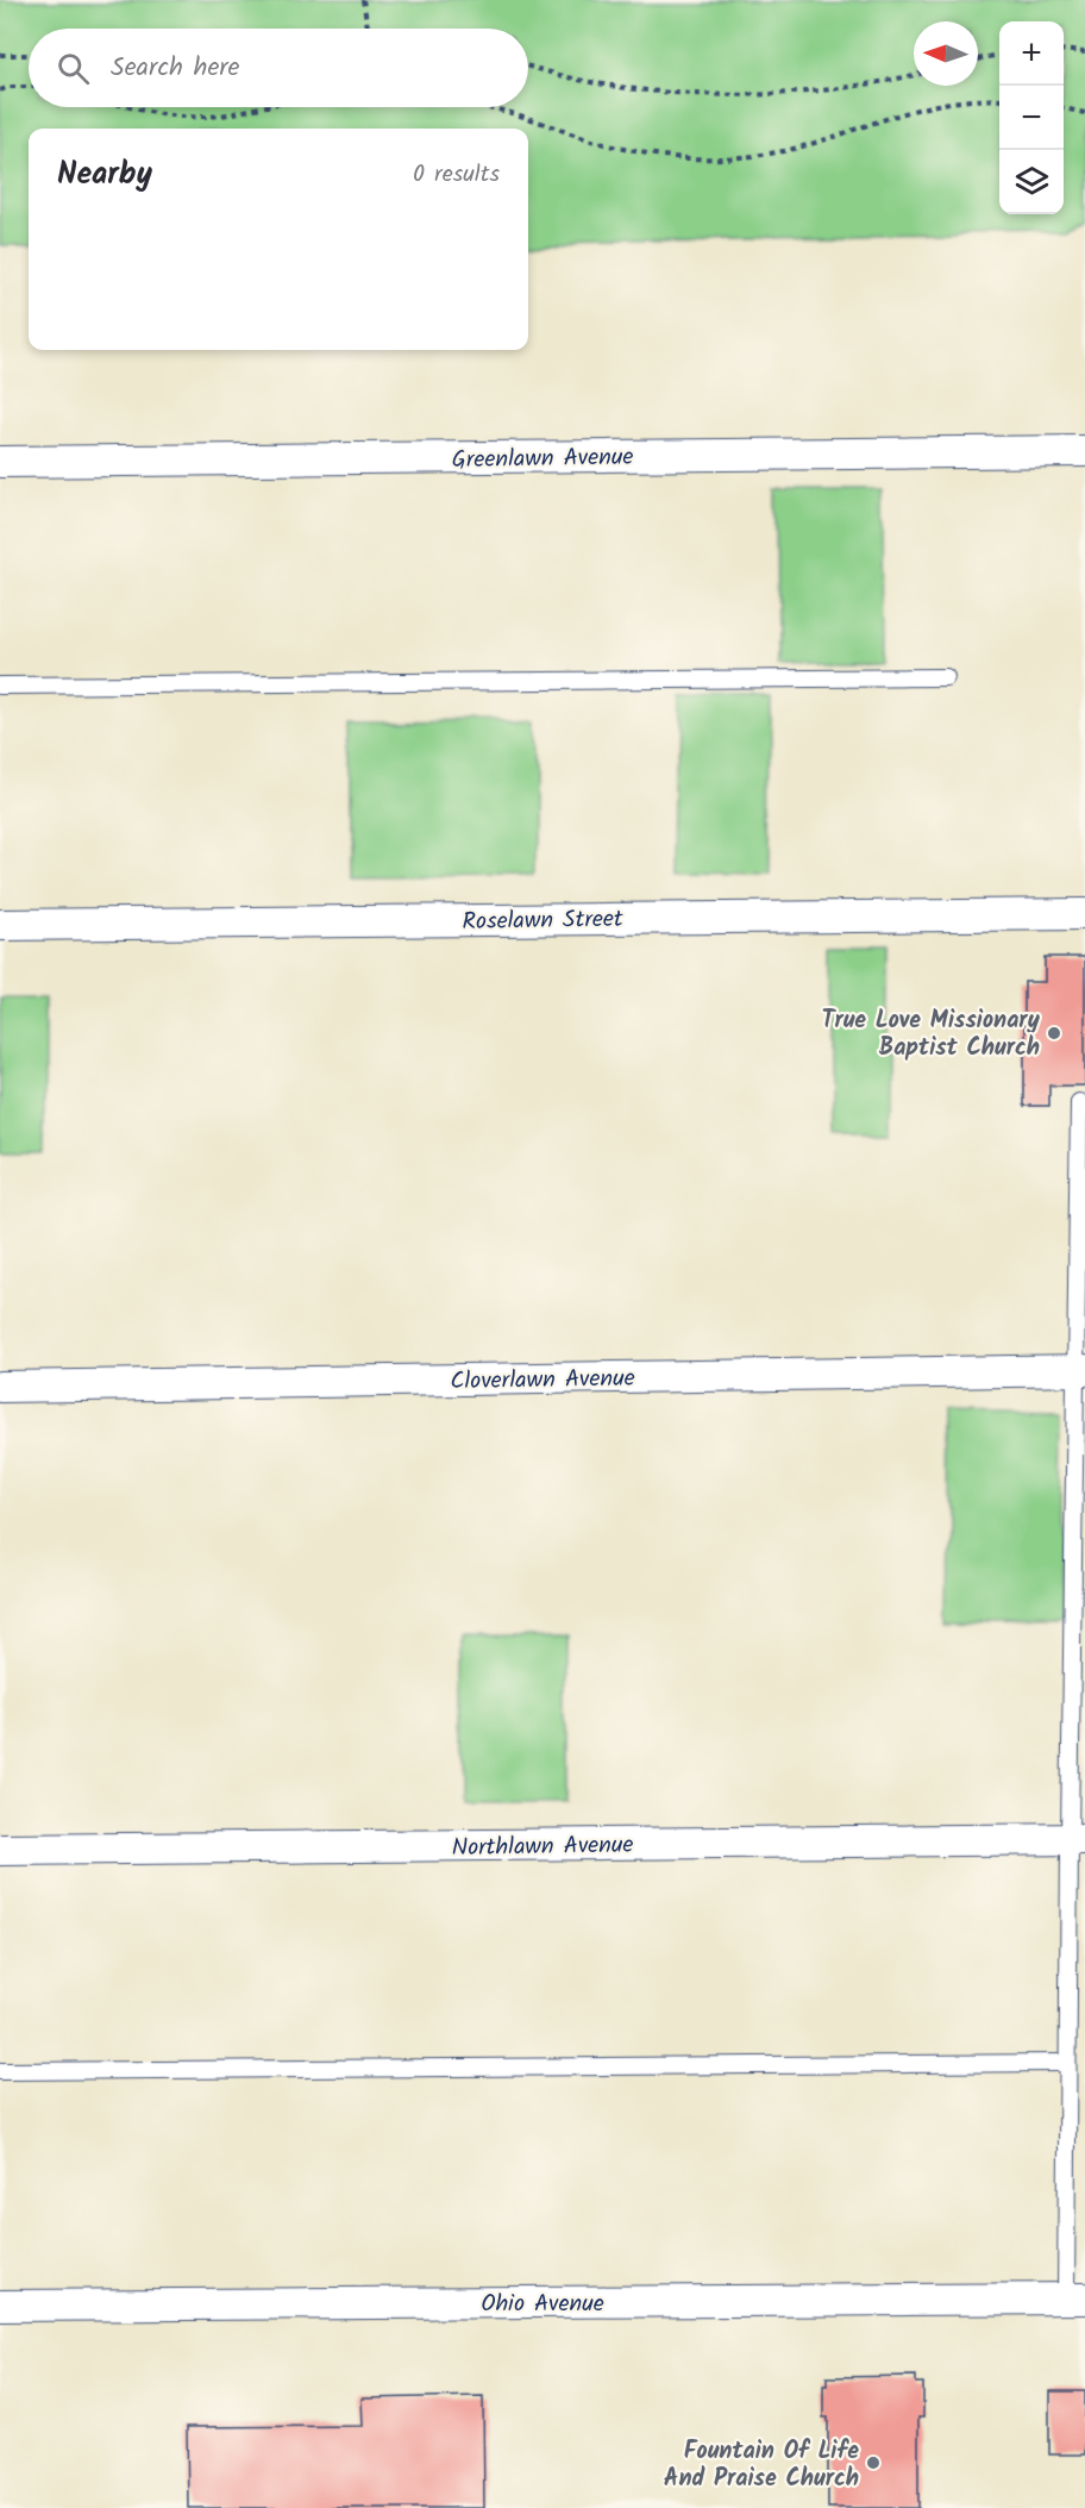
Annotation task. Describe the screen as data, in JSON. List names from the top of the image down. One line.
{"streets":{"street":["Greenlawn Avenue","Roselawn Street","Cloverlawn Avenue","Northlawn Avenue","Ohio Avenue"]},"places":["True Love Missionary Baptist Church","Fountain Of Life And Praise Church"],"north":"left","page":{"map_buttons":["+","−"],"search":"Search here","heading":["Nearby","0 results"]}}
